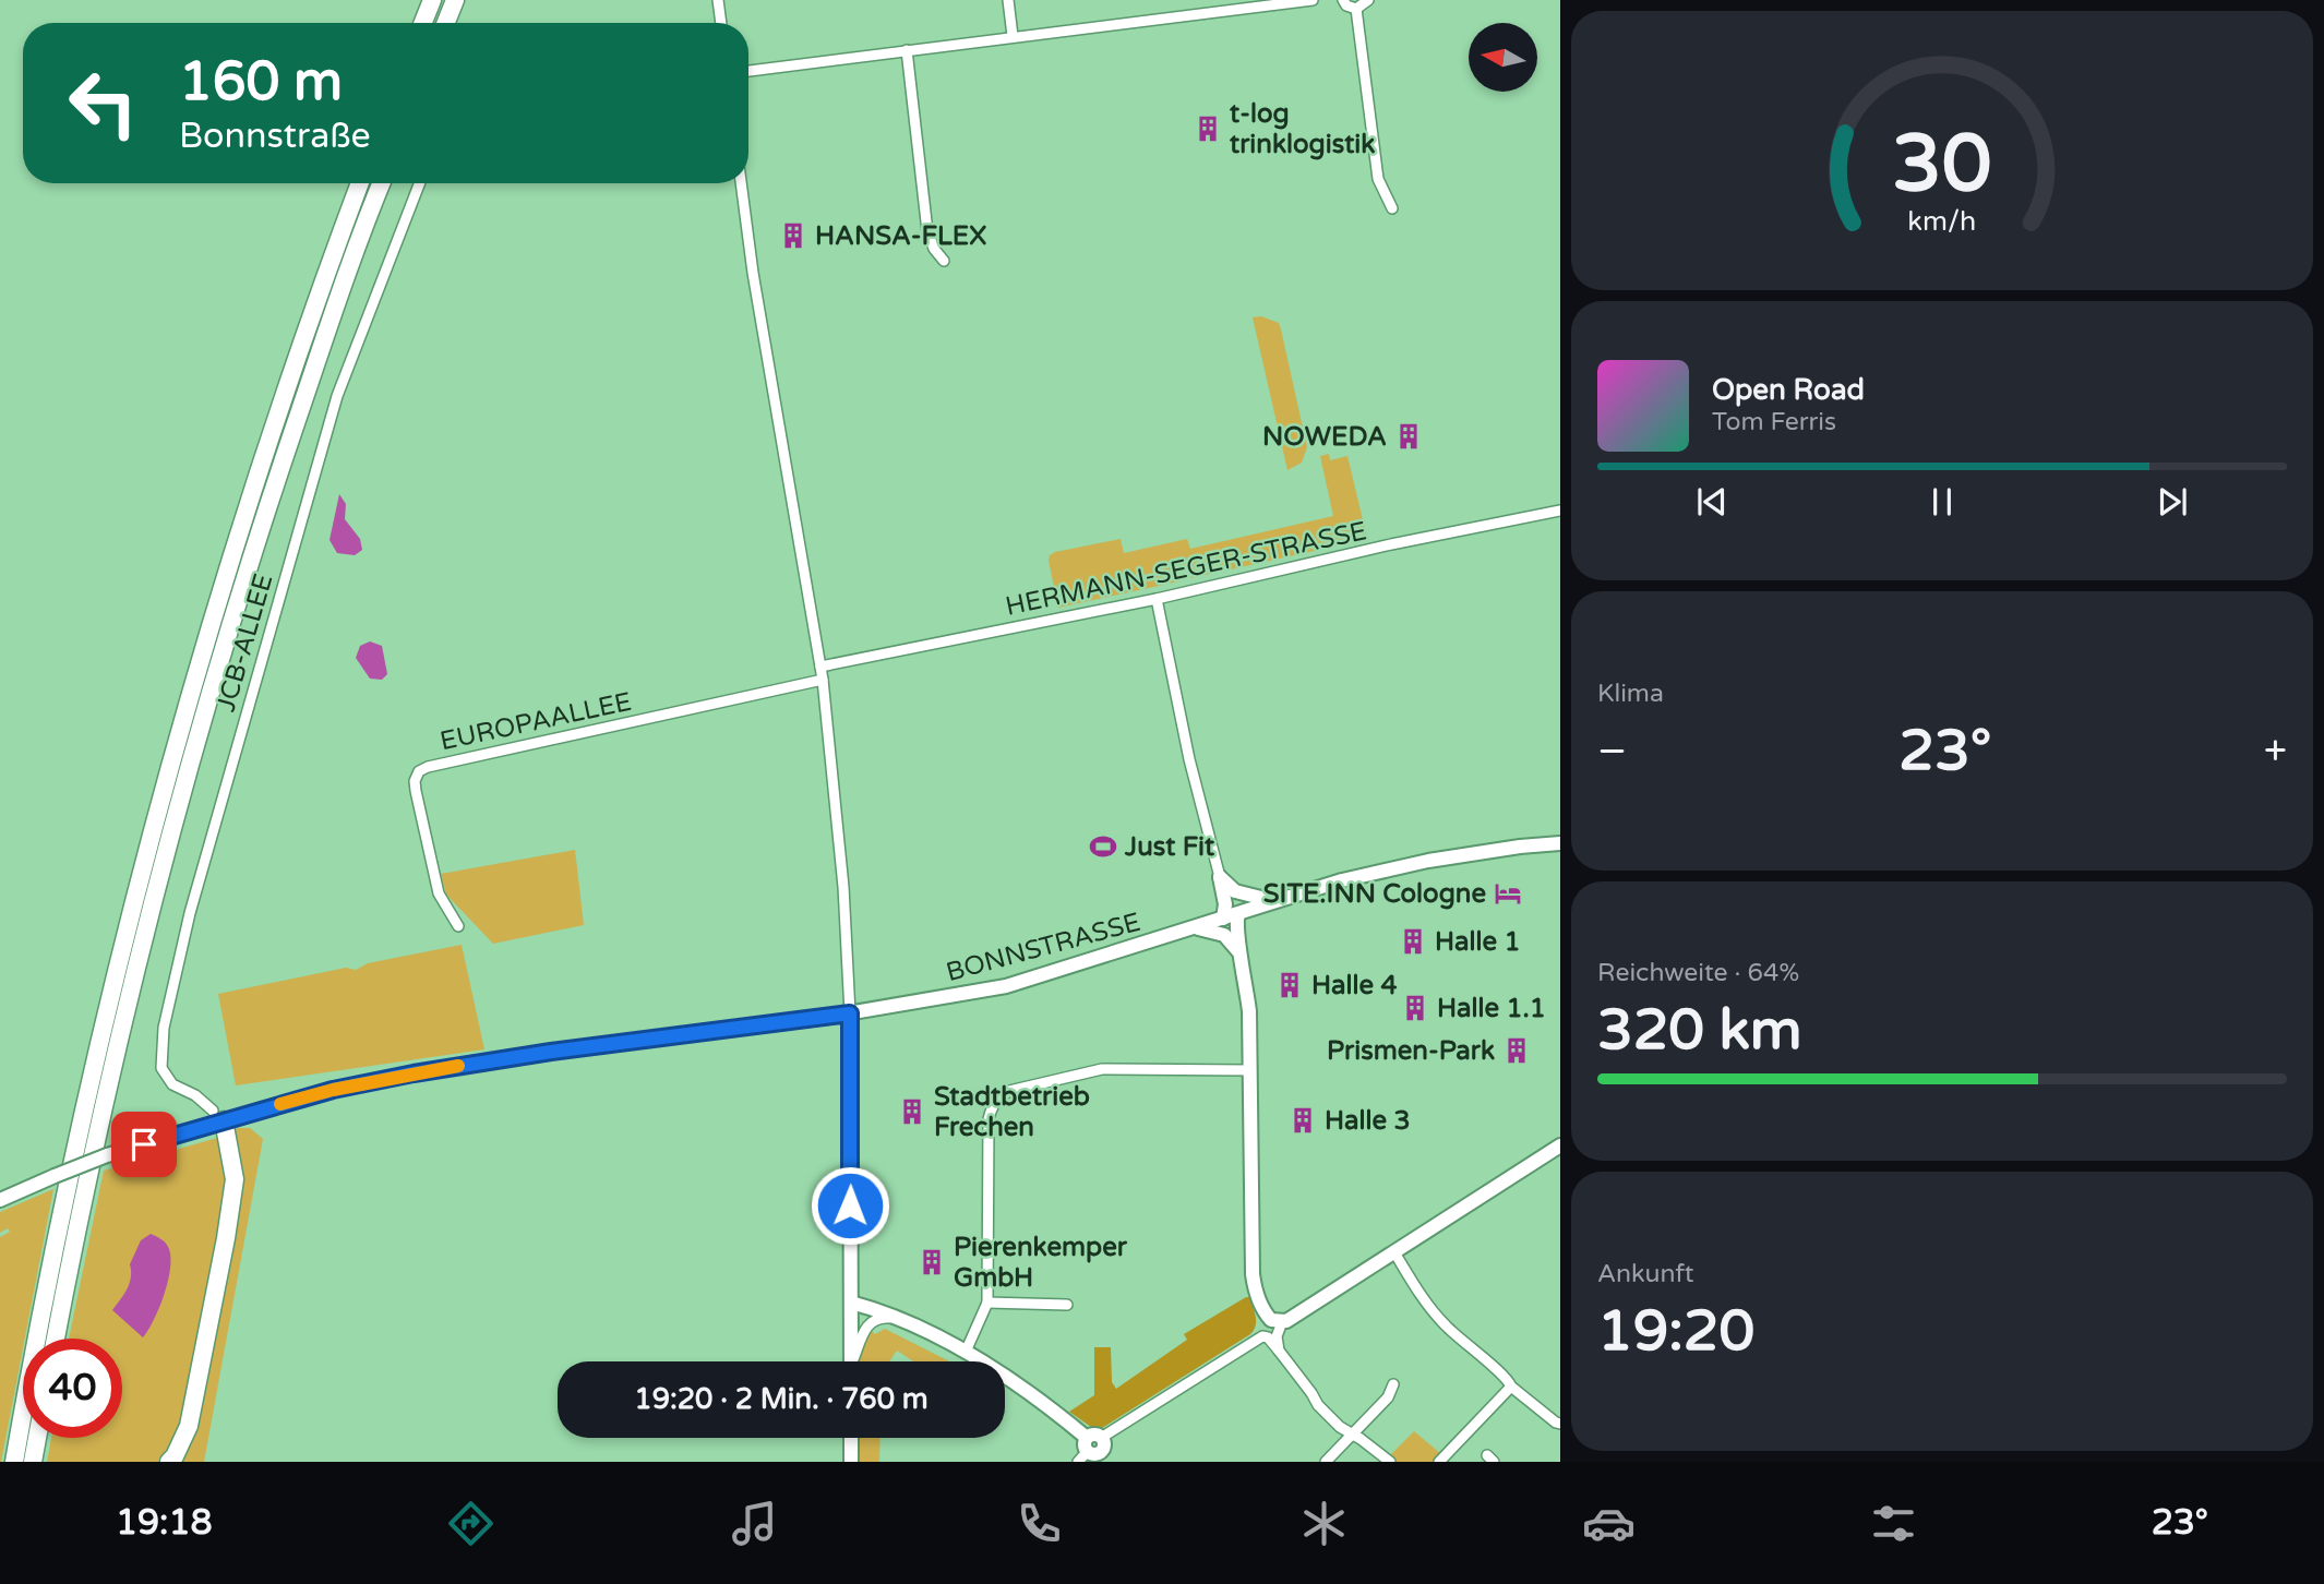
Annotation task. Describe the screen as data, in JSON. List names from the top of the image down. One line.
{"streets":{"main road":["BONNSTRASSE"],"street":["HERMANN-SEGER-STRASSE","JCB-ALLEE","EUROPAALLEE"]},"crossings":[["JCB-ALLEE","BONNSTRASSE"]],"places":{"building":["t-log trinklogistik","HANSA-FLEX","NOWEDA","Halle 1","Halle 4","Halle 1.1","Prismen-Park","Stadtbetrieb Frechen","Halle 3","Pierenkemper GmbH"],"sports":["Just Fit"],"hotel":["SITE.INN Cologne"]},"north":"left","page":{"turn":["160 m","Bonnstraße"],"song":["Open Road","Tom Ferris"],"tile":["Klima",["Reichweite · 64%","320 km"],["Ankunft","19:20"]],"heat":["−","23°","+"],"limit":"40","trip":"19:20 · 2 Min. · 760 m","tabs":["19:18","23°"],"gauge":["30","km/h"]}}
